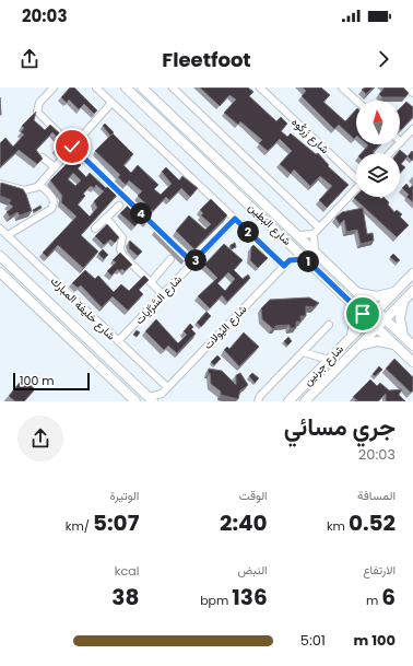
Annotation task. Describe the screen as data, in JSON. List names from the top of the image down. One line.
{"streets":{"main road":["شارع البَطِين","شارع خليفة المبارك","شارع جرنين"],"street":["شارع زَركُوه","شارع السَّرَّايات","شارع اليُولات"]},"crossings":[["شارع البَطِين","شارع جرنين"],["شارع السَّرَّايات","شارع خليفة المبارك"],["شارع خليفة المبارك","شارع اليُولات"]],"scale_bar":"100 m","north":"top","page":{"status":"20:03","header":"Fleetfoot","pins":["4","2","3","1"],"scale":"100 m","heading":["جري مسائي","20:03"],"stats":[["المسافة","0.52 km"],["الوقت","2:40"],["الوتيرة","5:07 /km"],["الارتفاع","6 m"],["النبض","136 bpm"],["kcal","38"]],"list":[{"name":"100 m","note":"5:01"}]}}
